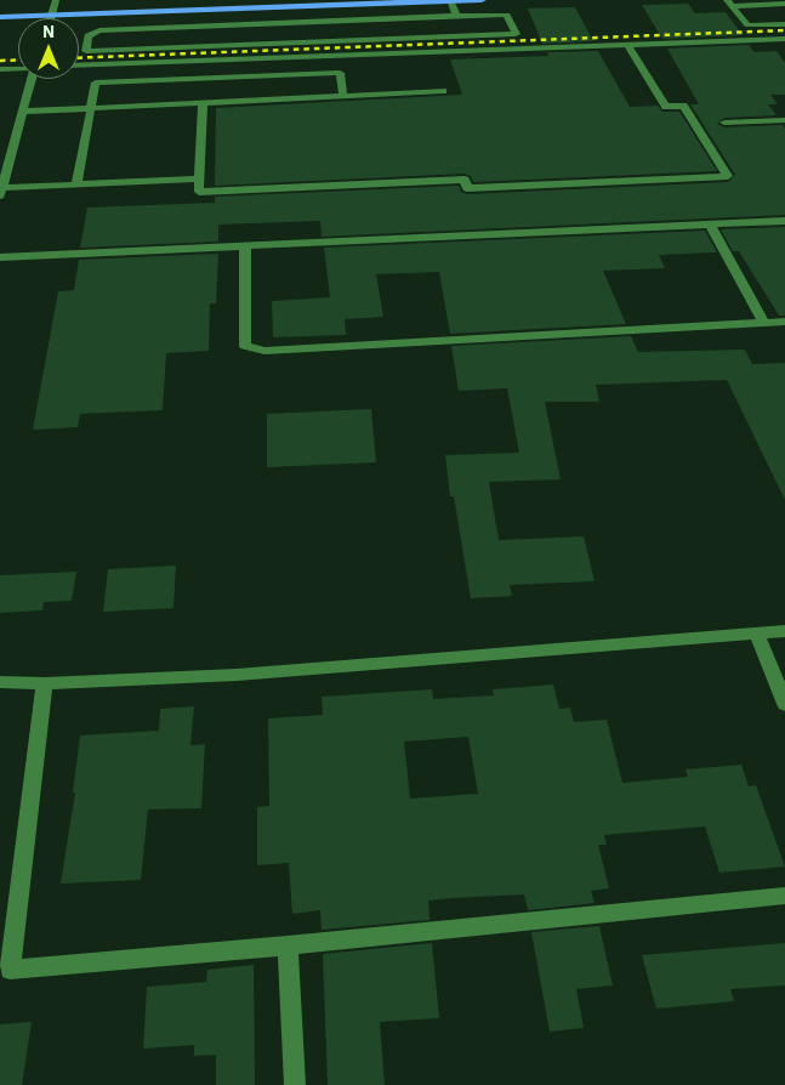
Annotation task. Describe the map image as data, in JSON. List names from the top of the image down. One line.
{"north":"top"}
